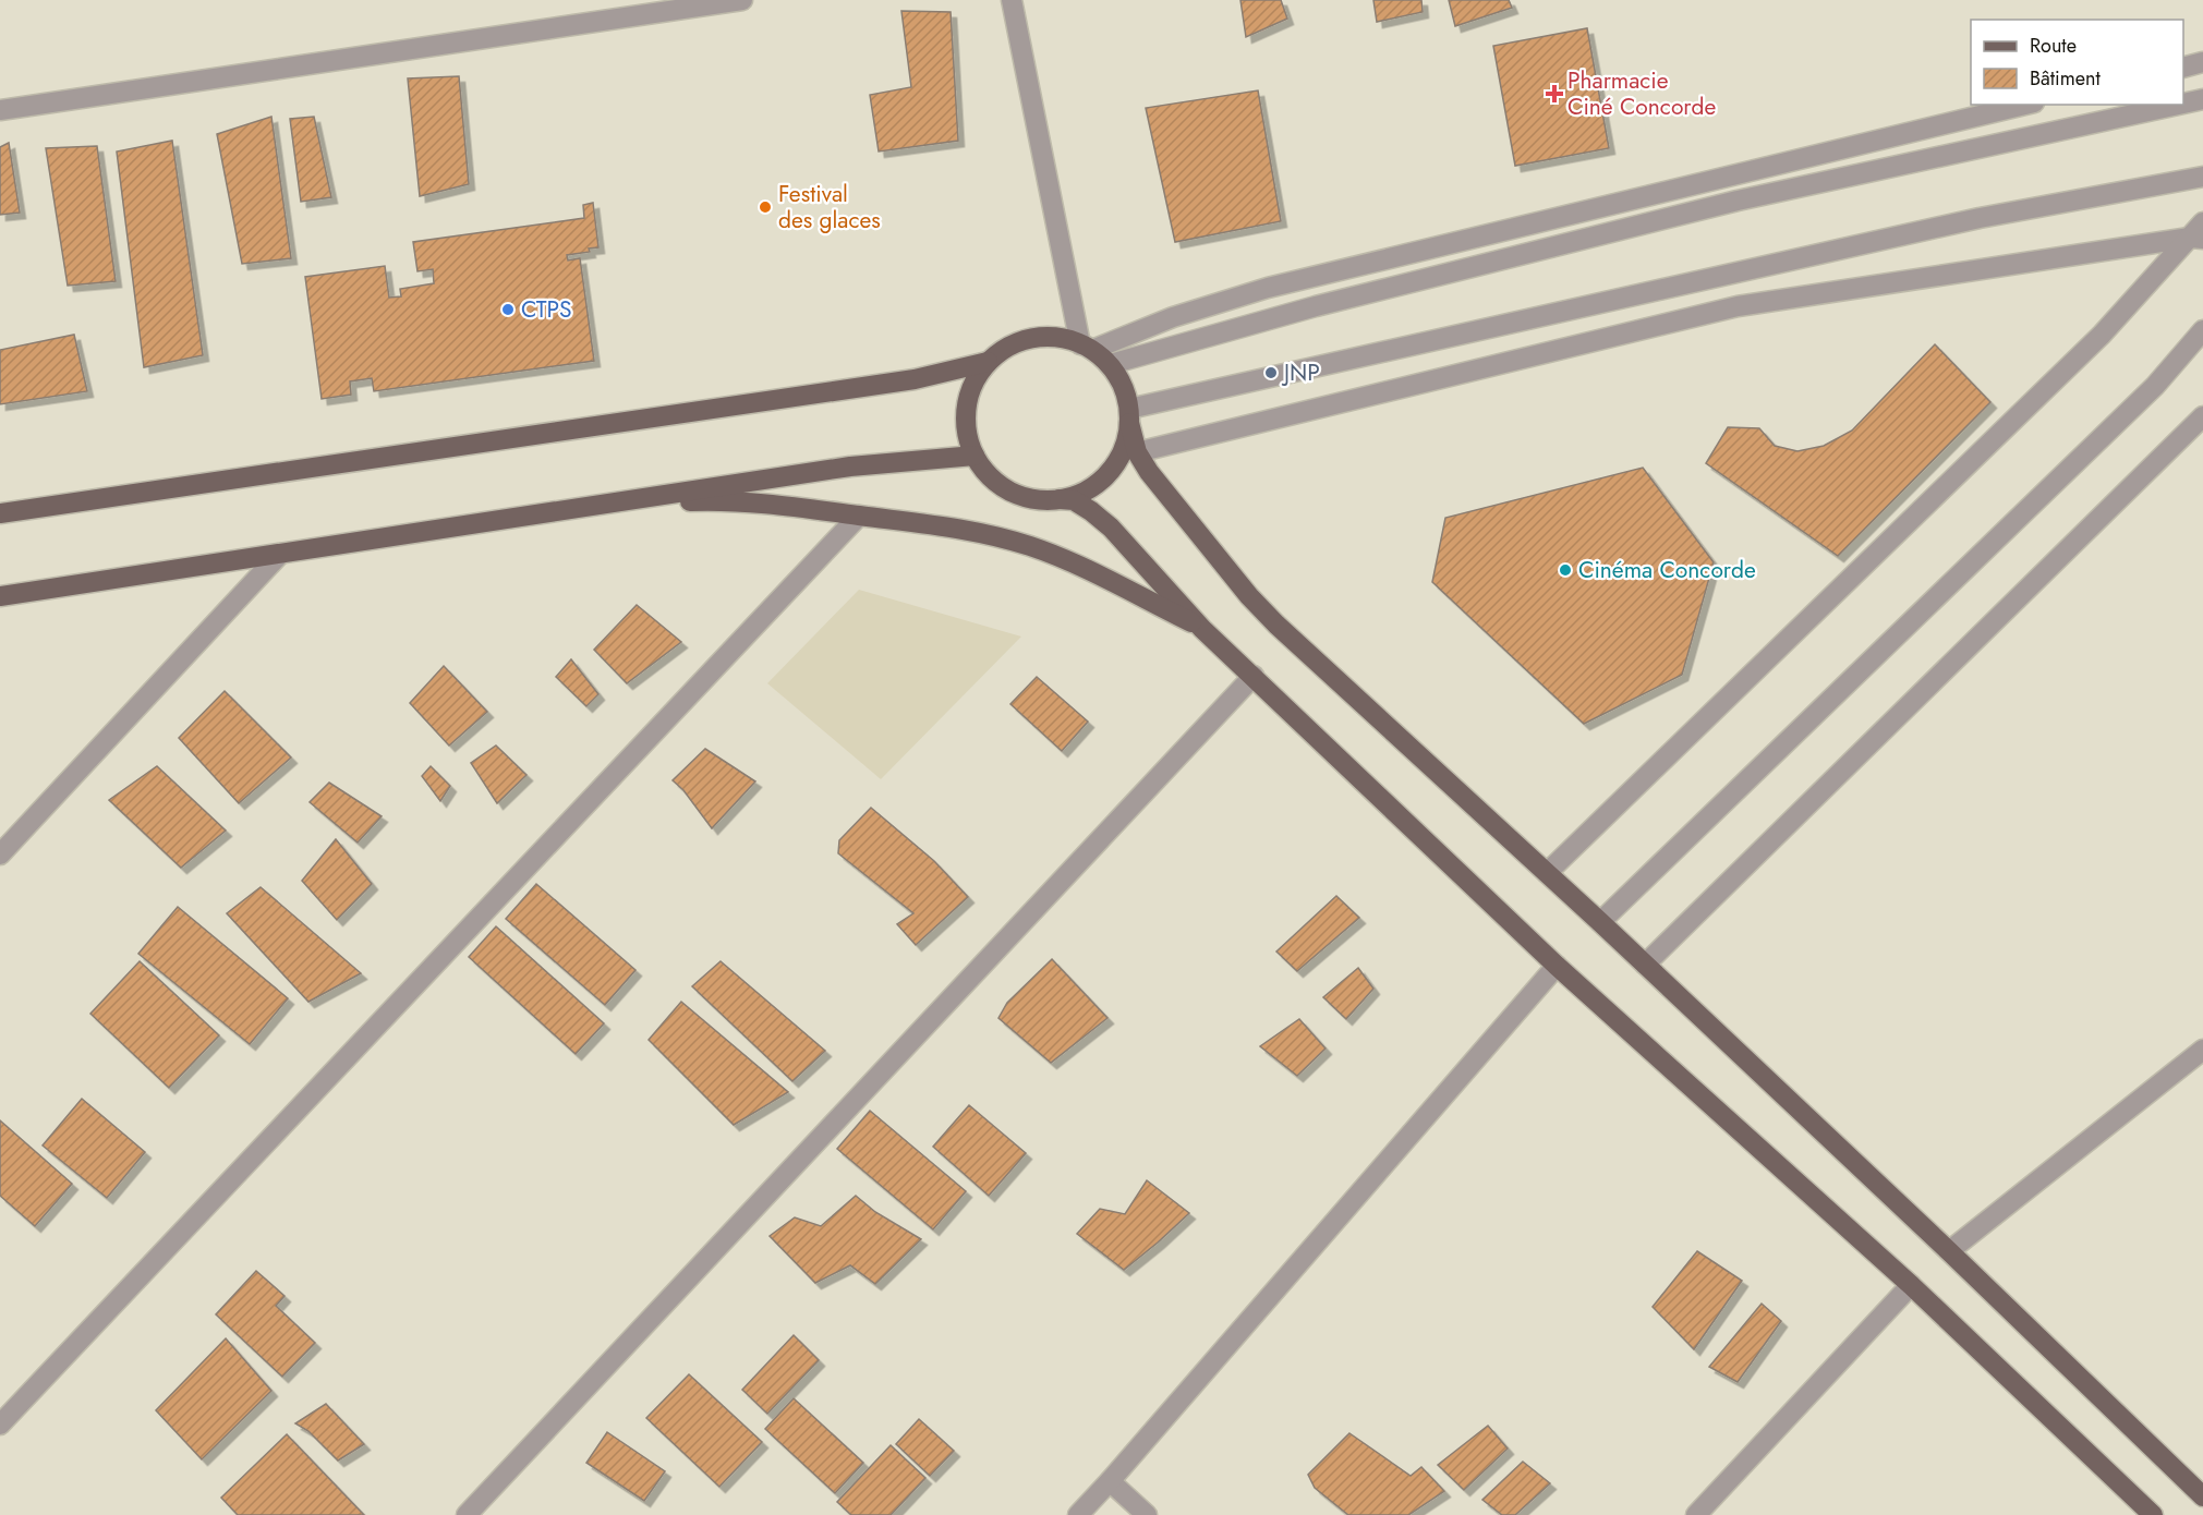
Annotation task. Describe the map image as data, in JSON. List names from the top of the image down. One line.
{"places":{"health":["Pharmacie Ciné Concorde"],"other":["Festival des glaces","CTPS","JNP","Cinéma Concorde"]},"legend":["Route","Bâtiment"]}
